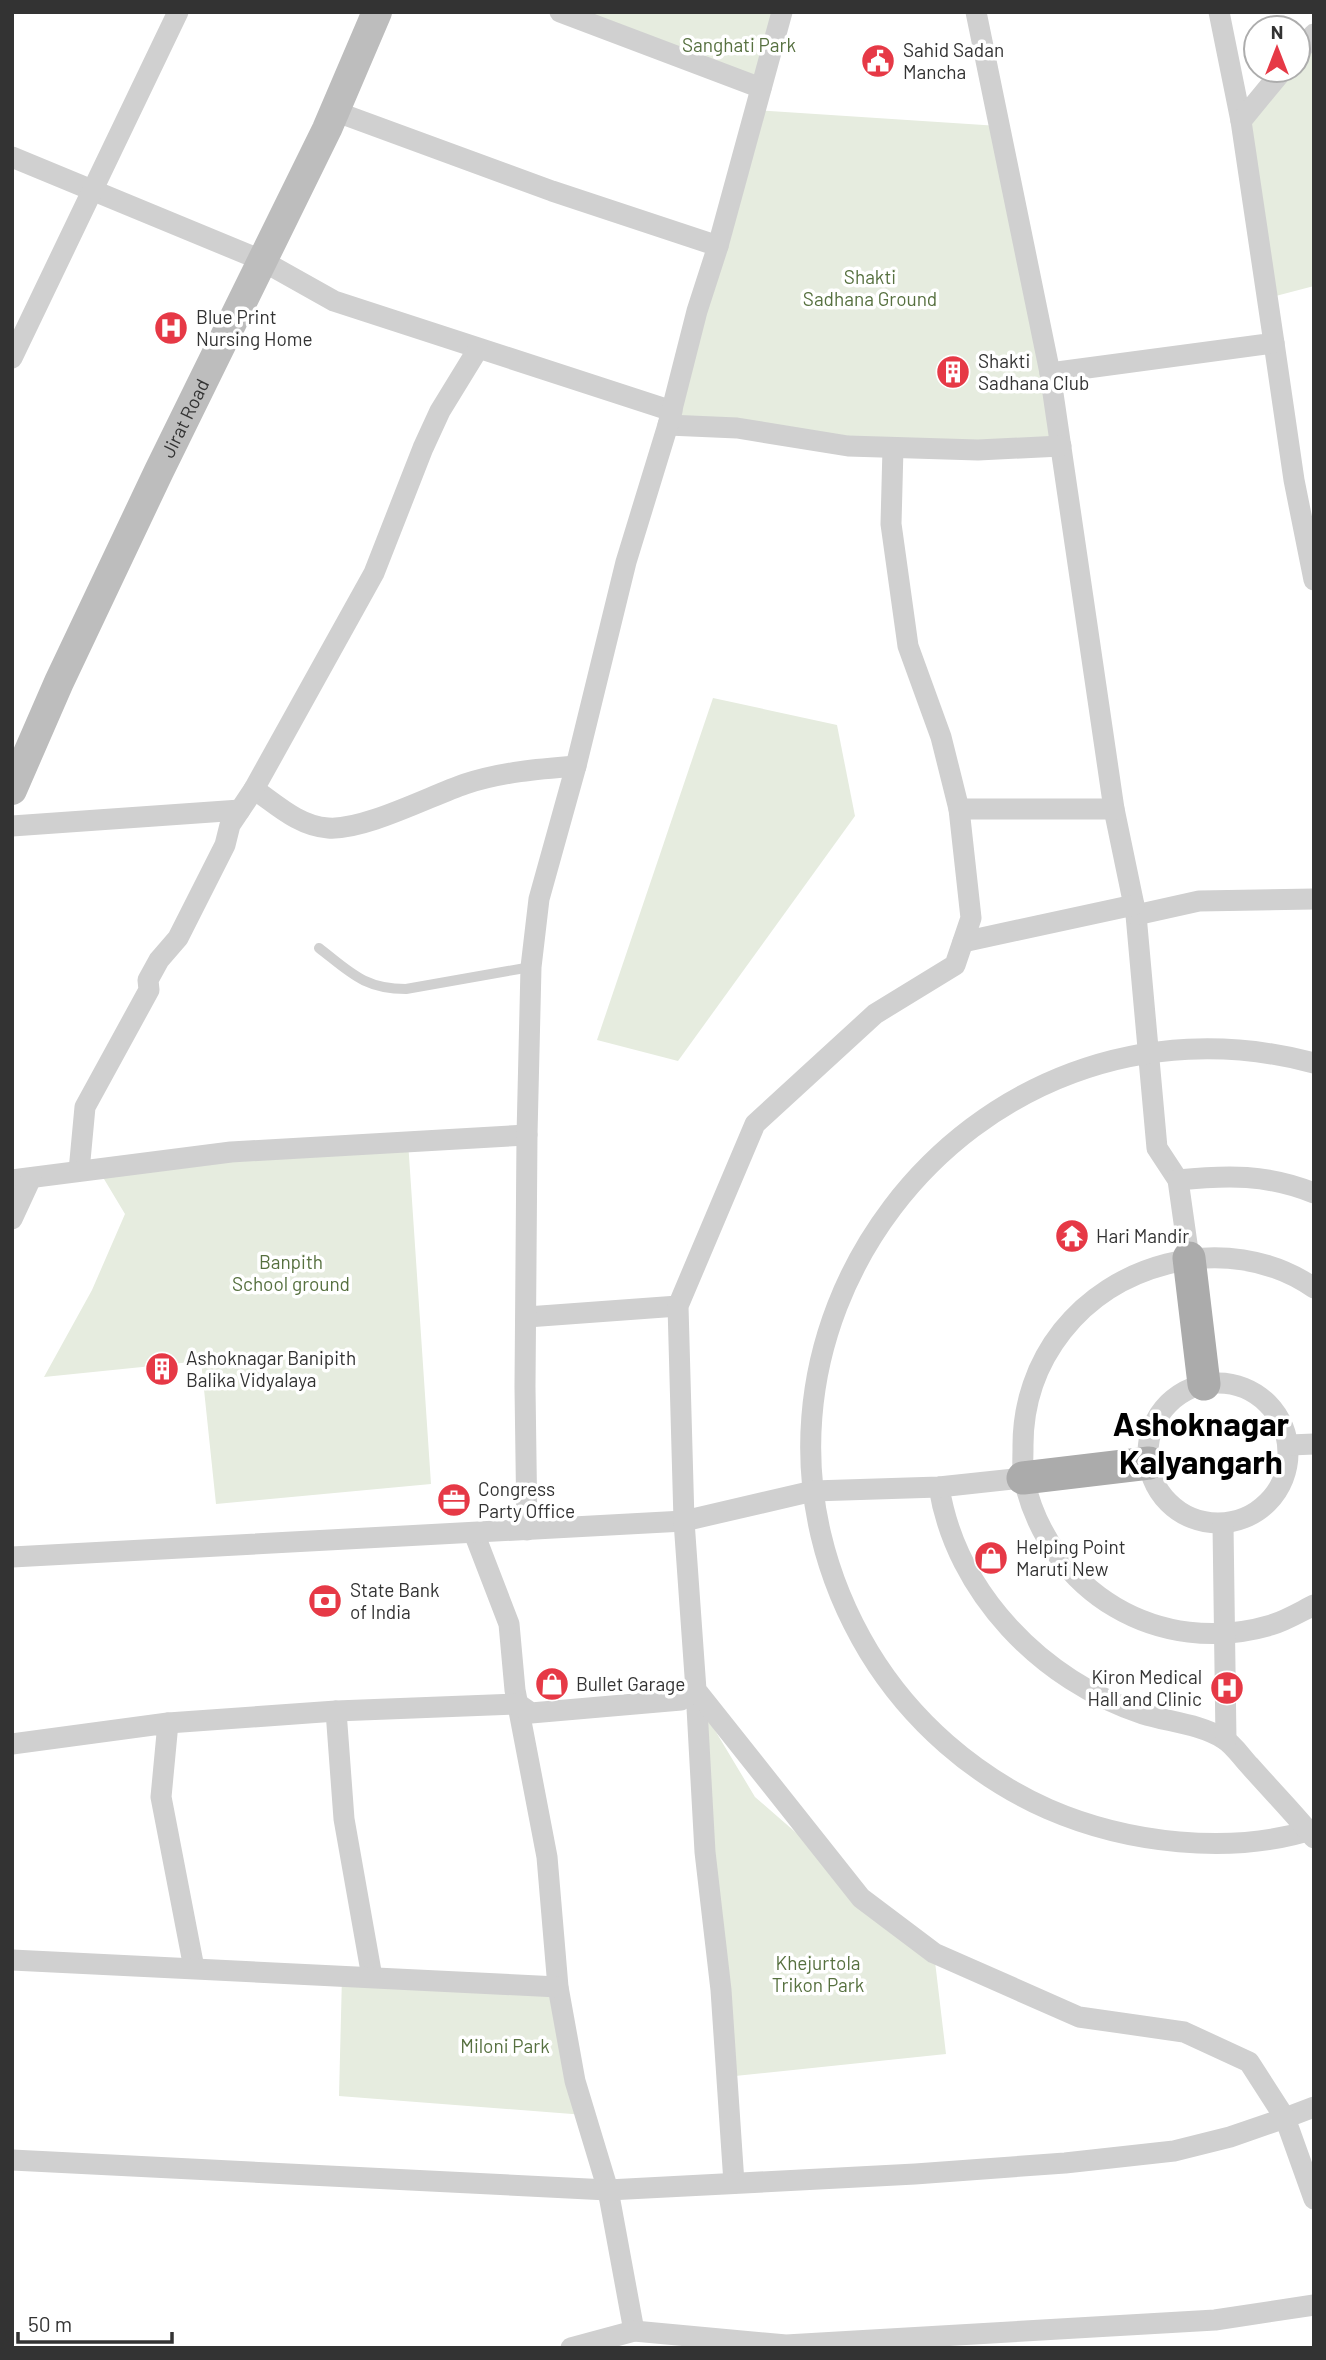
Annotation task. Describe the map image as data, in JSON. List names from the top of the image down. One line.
{"streets":{"main road":["Jirat Road"]},"districts":["Ashoknagar Kalyangarh"],"parks":["Sanghati Park","Shakti Sadhana Ground","Banpith School ground","Khejurtola Trikon Park","Miloni Park"],"places":{"public building":["Sahid Sadan Mancha"],"hospital":["Blue Print Nursing Home","Kiron Medical Hall and Clinic"],"building":["Shakti Sadhana Club","Ashoknagar Banipith Balika Vidyalaya"],"temple":["Hari Mandir"],"office":["Congress Party Office"],"shop":["Helping Point Maruti New","Bullet Garage"],"bank":["State Bank of India"]},"scale_bar":"50 m","north":"top"}
